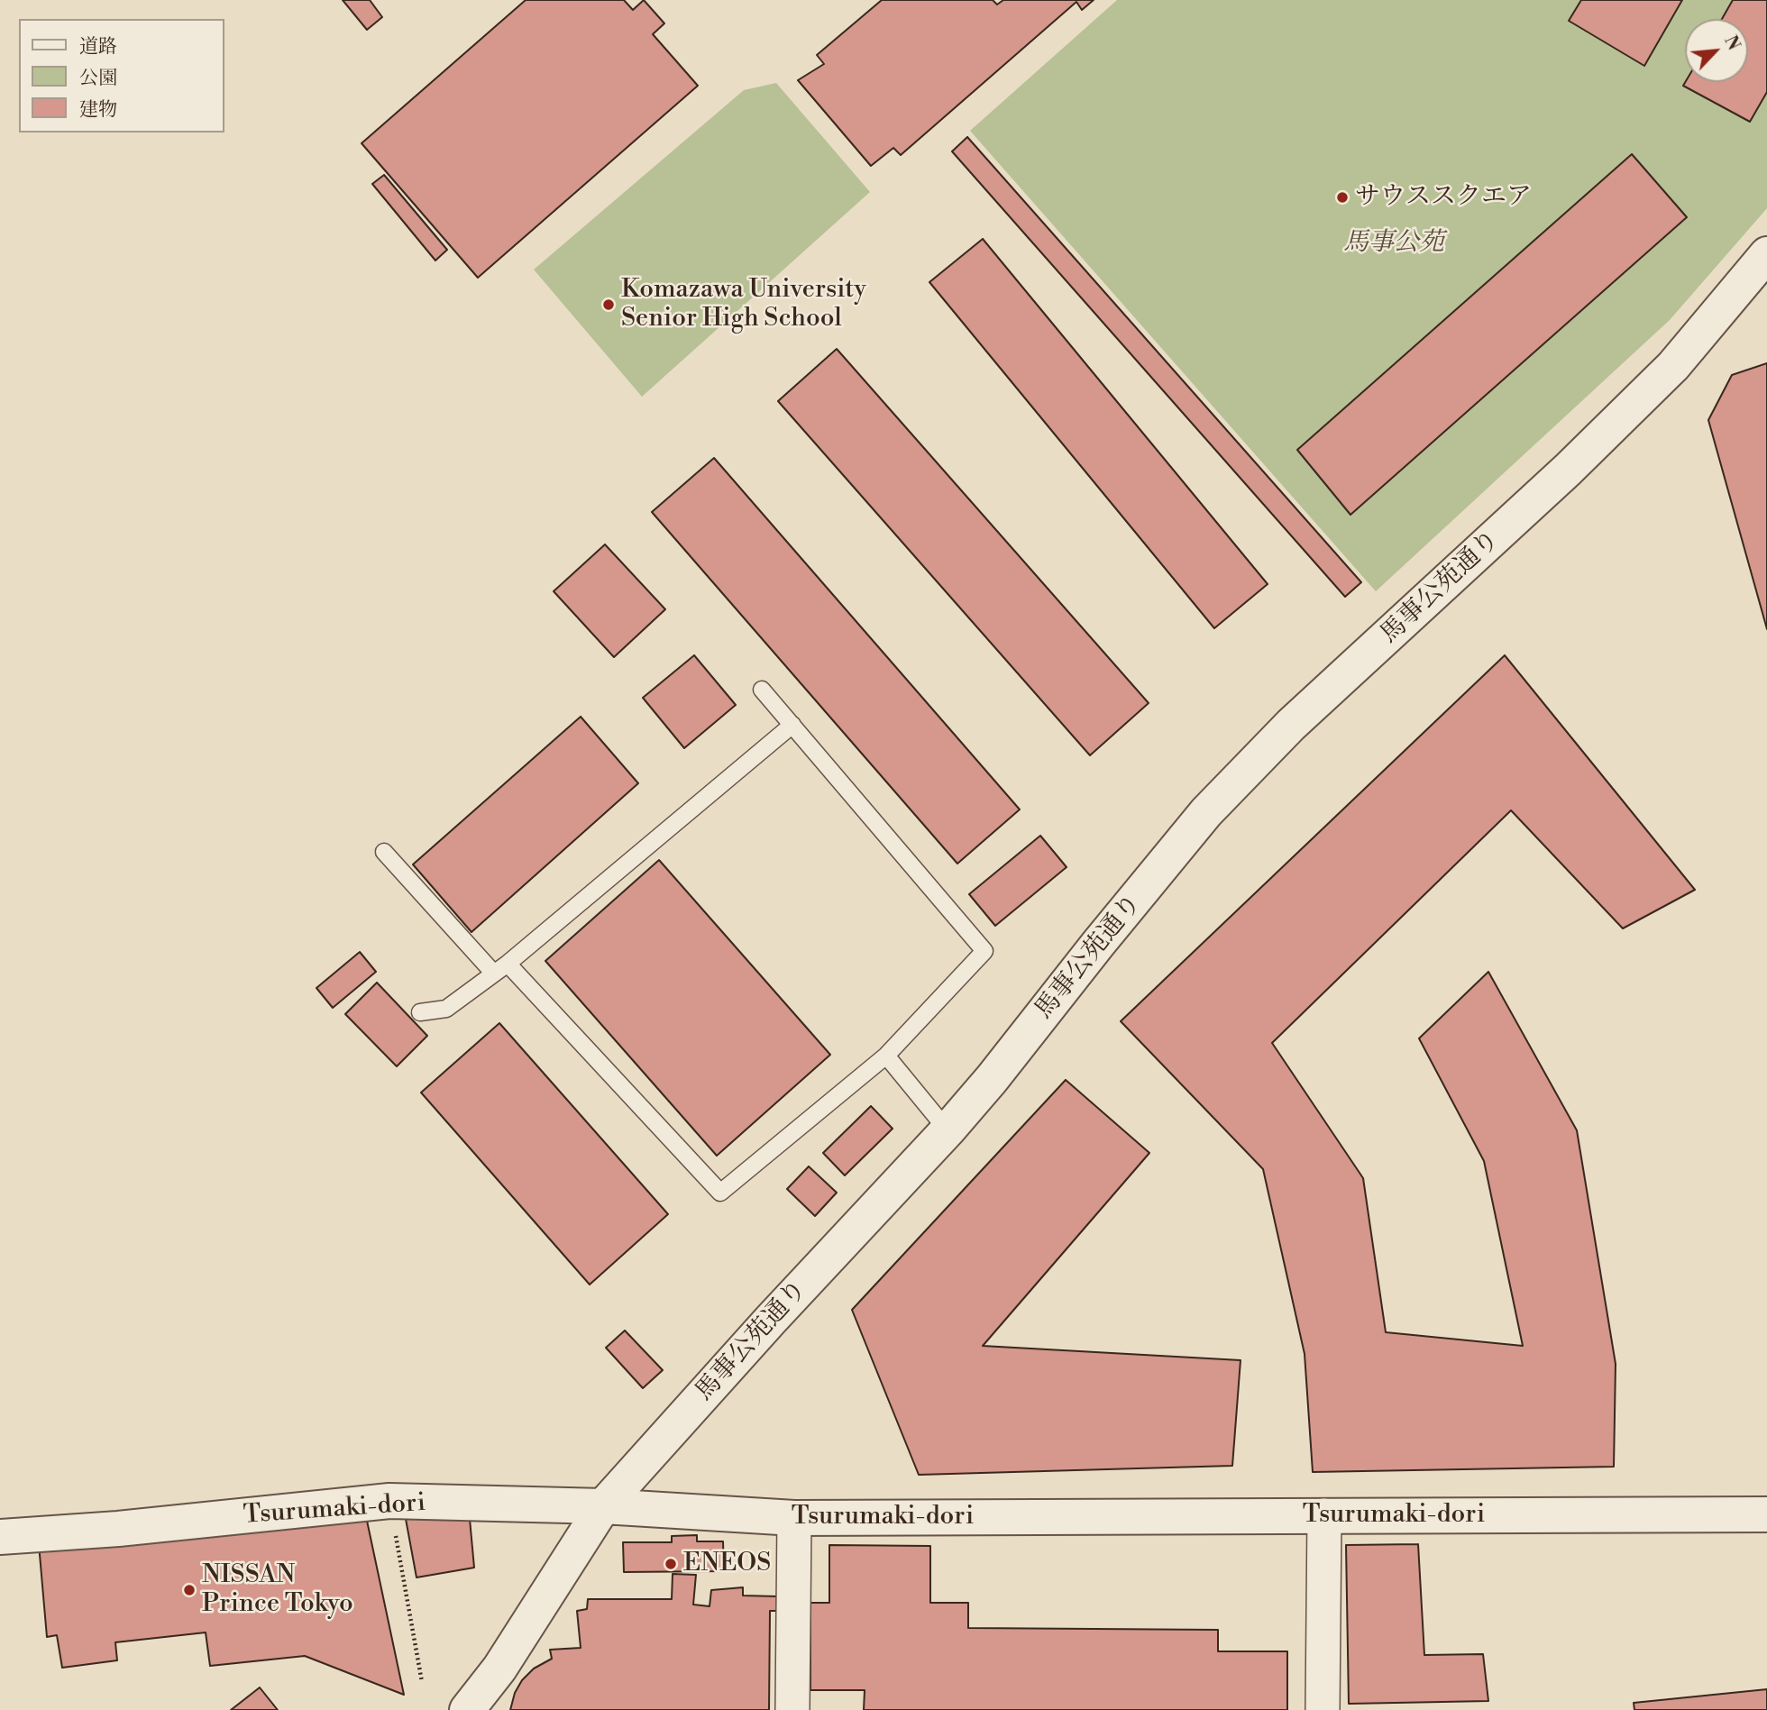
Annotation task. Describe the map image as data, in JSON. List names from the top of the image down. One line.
{"streets":{"street":["馬事公苑通り","Tsurumaki-dori"]},"crossings":[["馬事公苑通り","Tsurumaki-dori"]],"parks":["馬事公苑"],"places":["サウススクエア","Komazawa University Senior High School","ENEOS","NISSAN Prince Tokyo"],"legend":["道路","公園","建物"],"north":"top right"}
